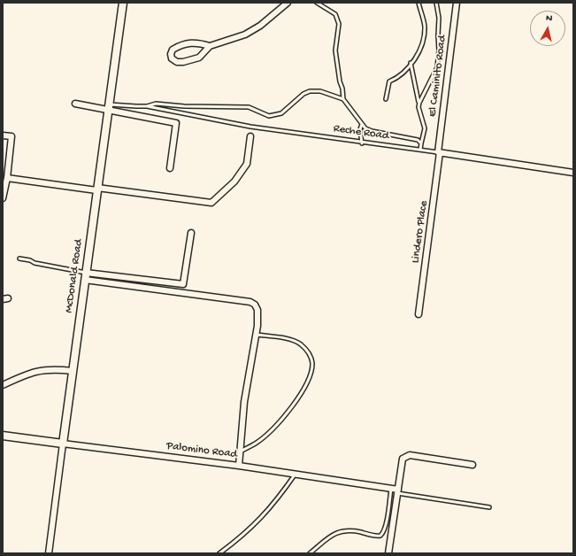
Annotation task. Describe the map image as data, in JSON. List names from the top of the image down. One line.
{"streets":{"street":["El Caminito Road","Reche Road","Lindero Place","McDonald Road","Palomino Road"]},"crossings":[["El Caminito Road","Reche Road"],["El Caminito Road","Lindero Place"],["Reche Road","Lindero Place"],["McDonald Road","Palomino Road"]],"north":"top"}
